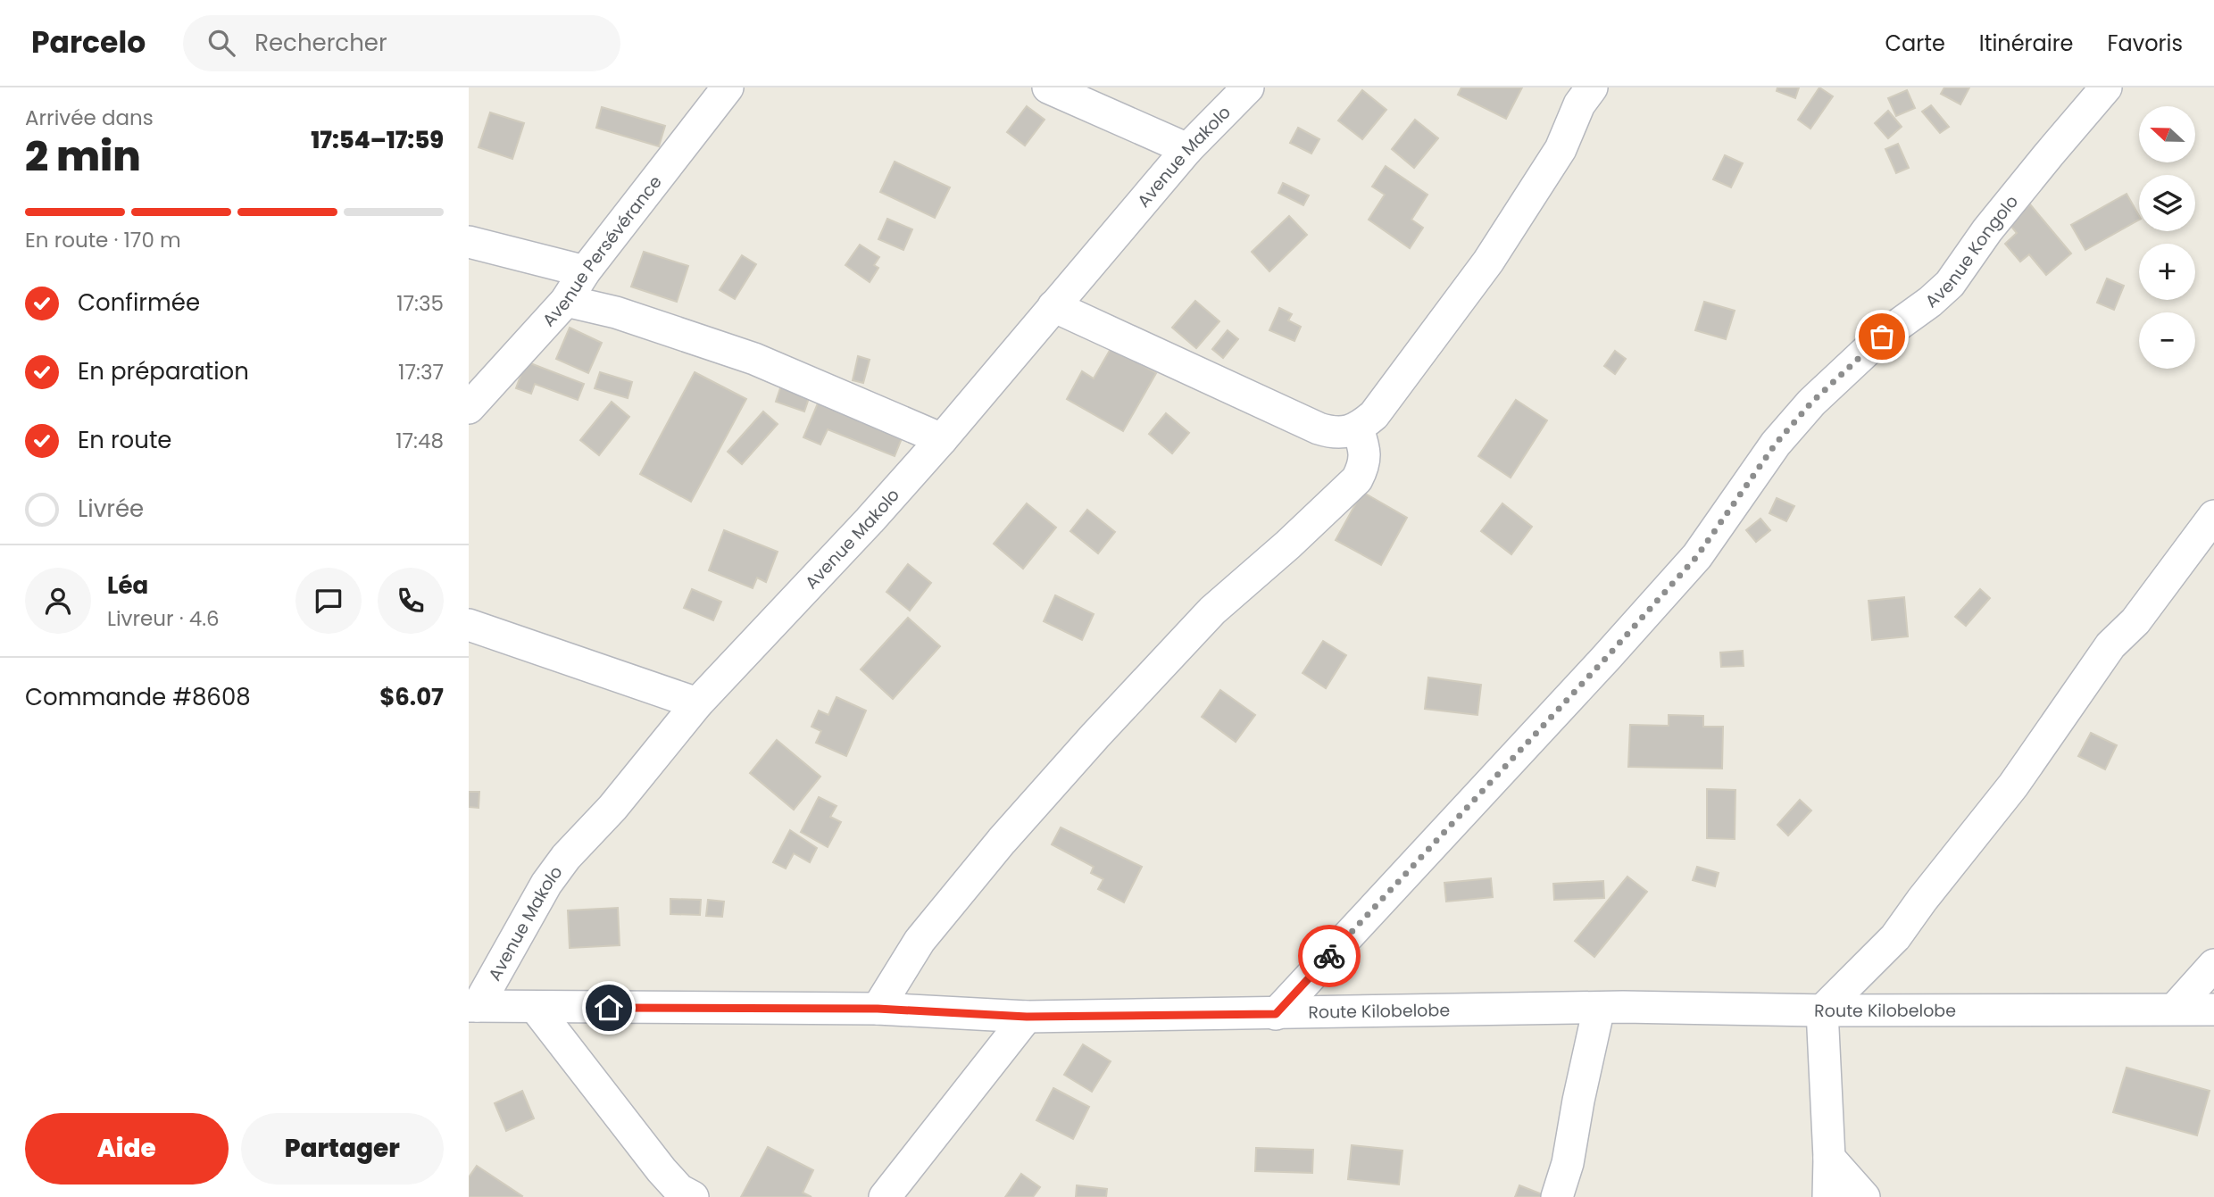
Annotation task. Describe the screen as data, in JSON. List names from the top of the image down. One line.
{"streets":{"street":["Avenue Makolo","Avenue Kongolo","Avenue Persévérance","Route Kilobelobe"]},"crossings":[["Avenue Makolo","Route Kilobelobe"],["Avenue Kongolo","Route Kilobelobe"]],"north":"left","page":{"header":"Parcelo","search":"Rechercher","nav":["Carte","Itinéraire","Favoris"],"heading":["2 min","Arrivée dans","17:54–17:59"],"panel":["Léa","Livreur · 4.6","Commande #8608","$6.07"],"map_buttons":["+","−"],"bar":"En route · 170 m","list":[["Confirmée","17:35"],["En préparation","17:37"],["En route","17:48"],"Livrée"],"buttons":["Aide","Partager"]}}
